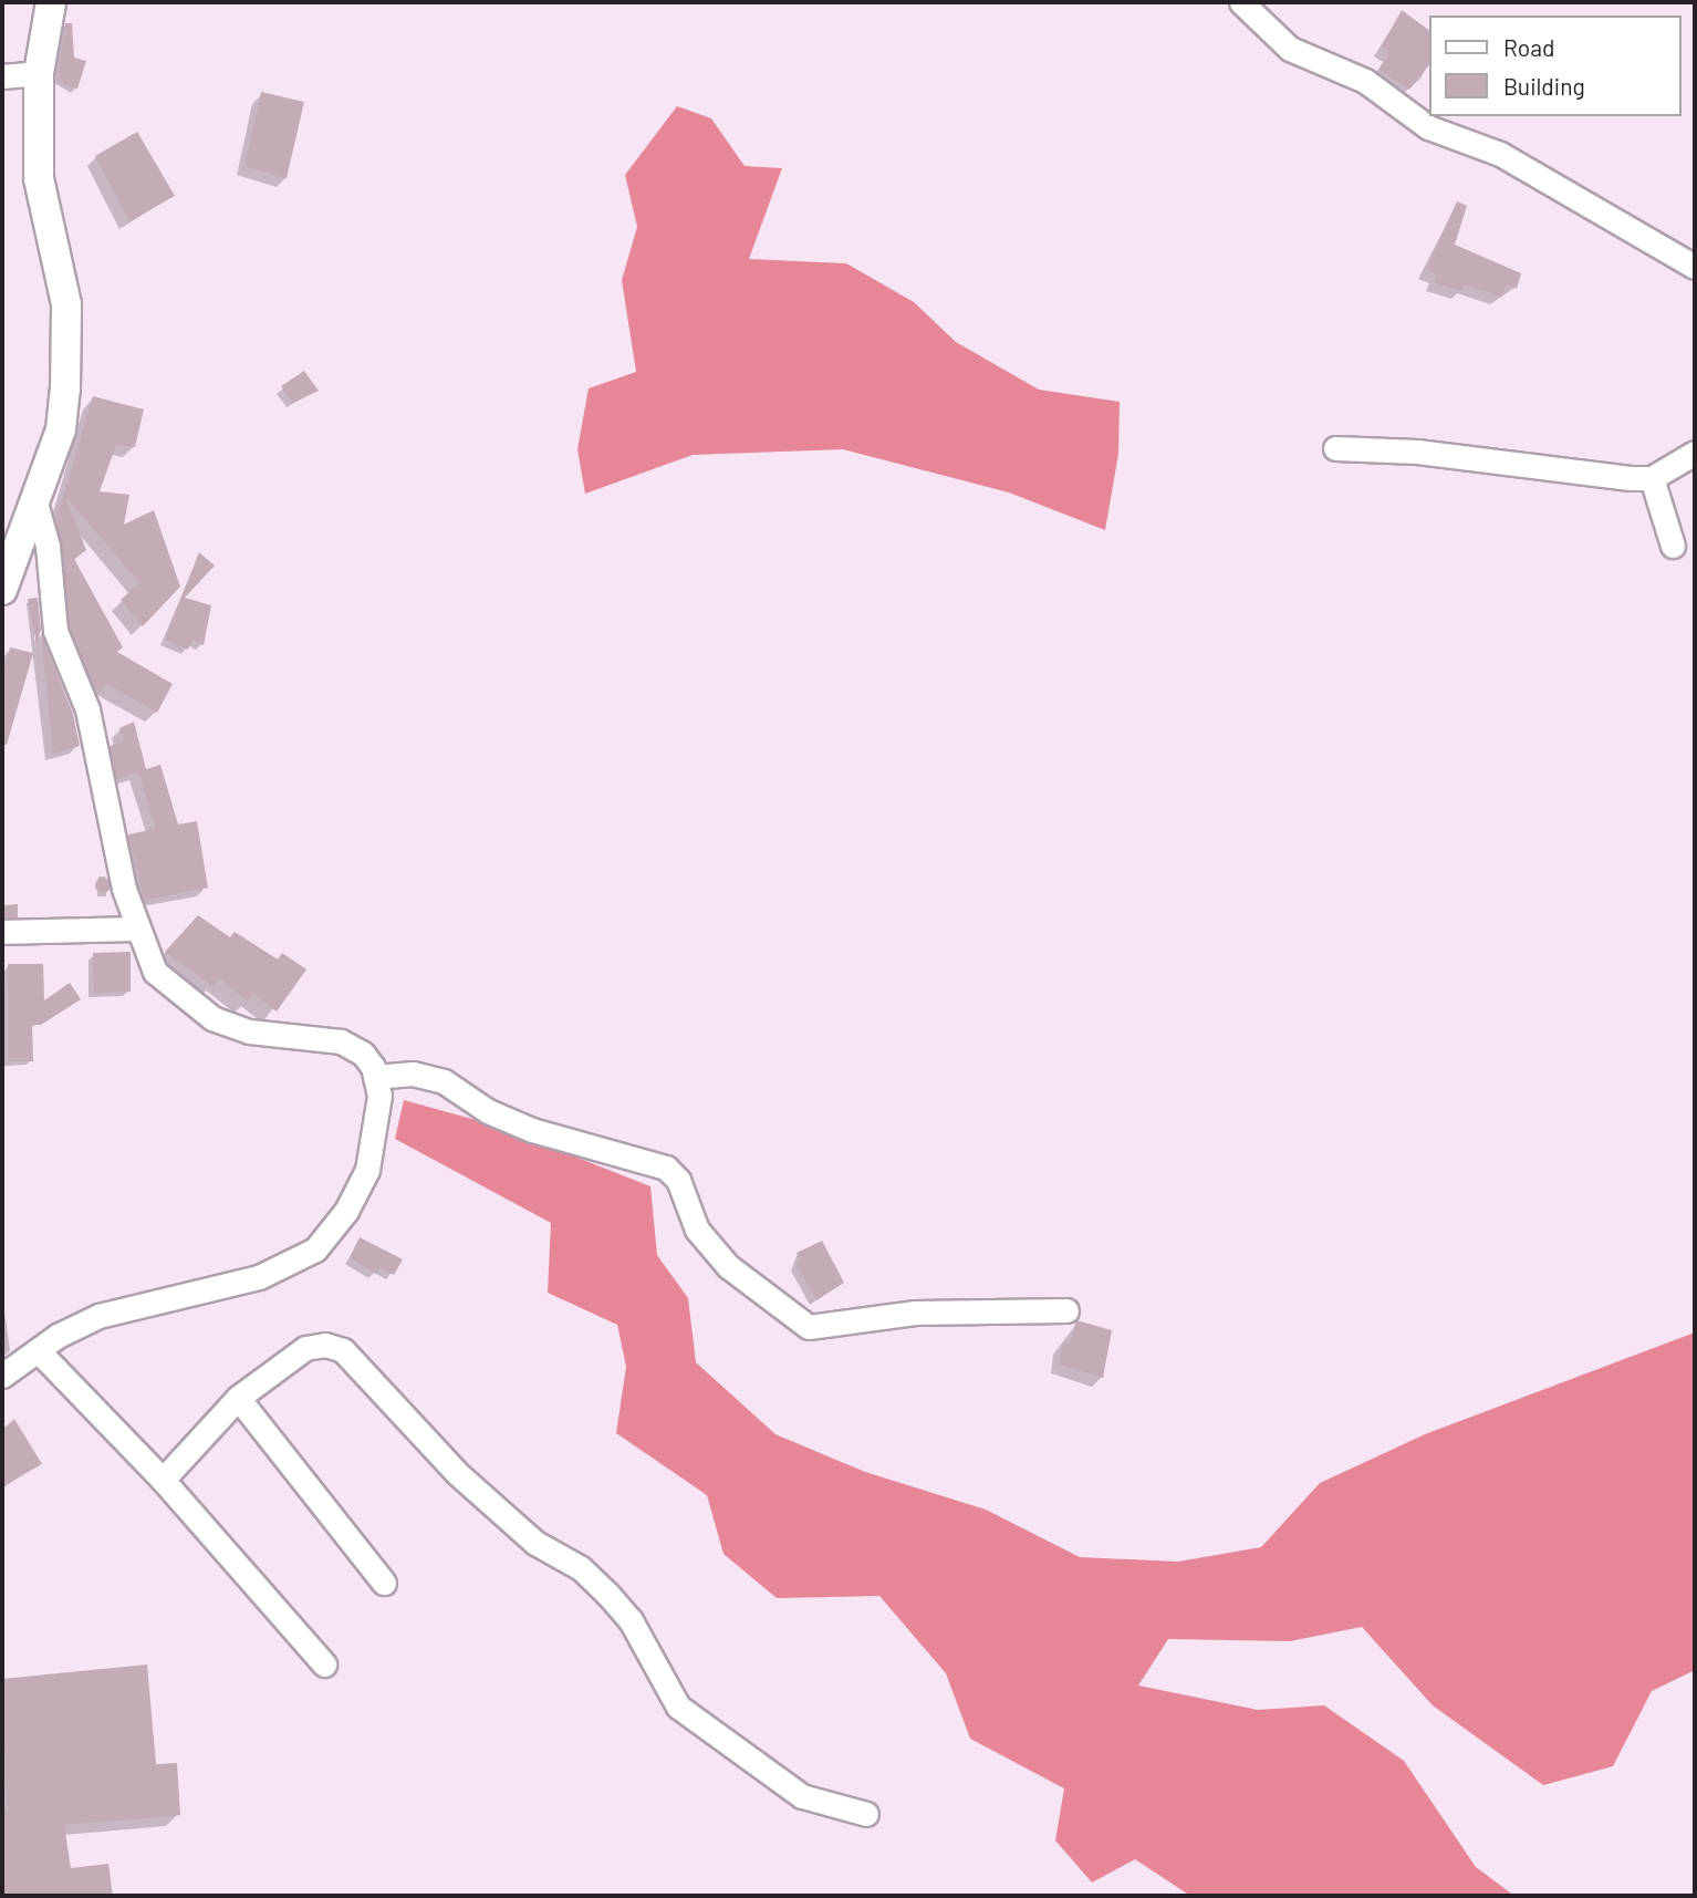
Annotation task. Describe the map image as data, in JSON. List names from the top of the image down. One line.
{"legend":["Road","Building"]}
